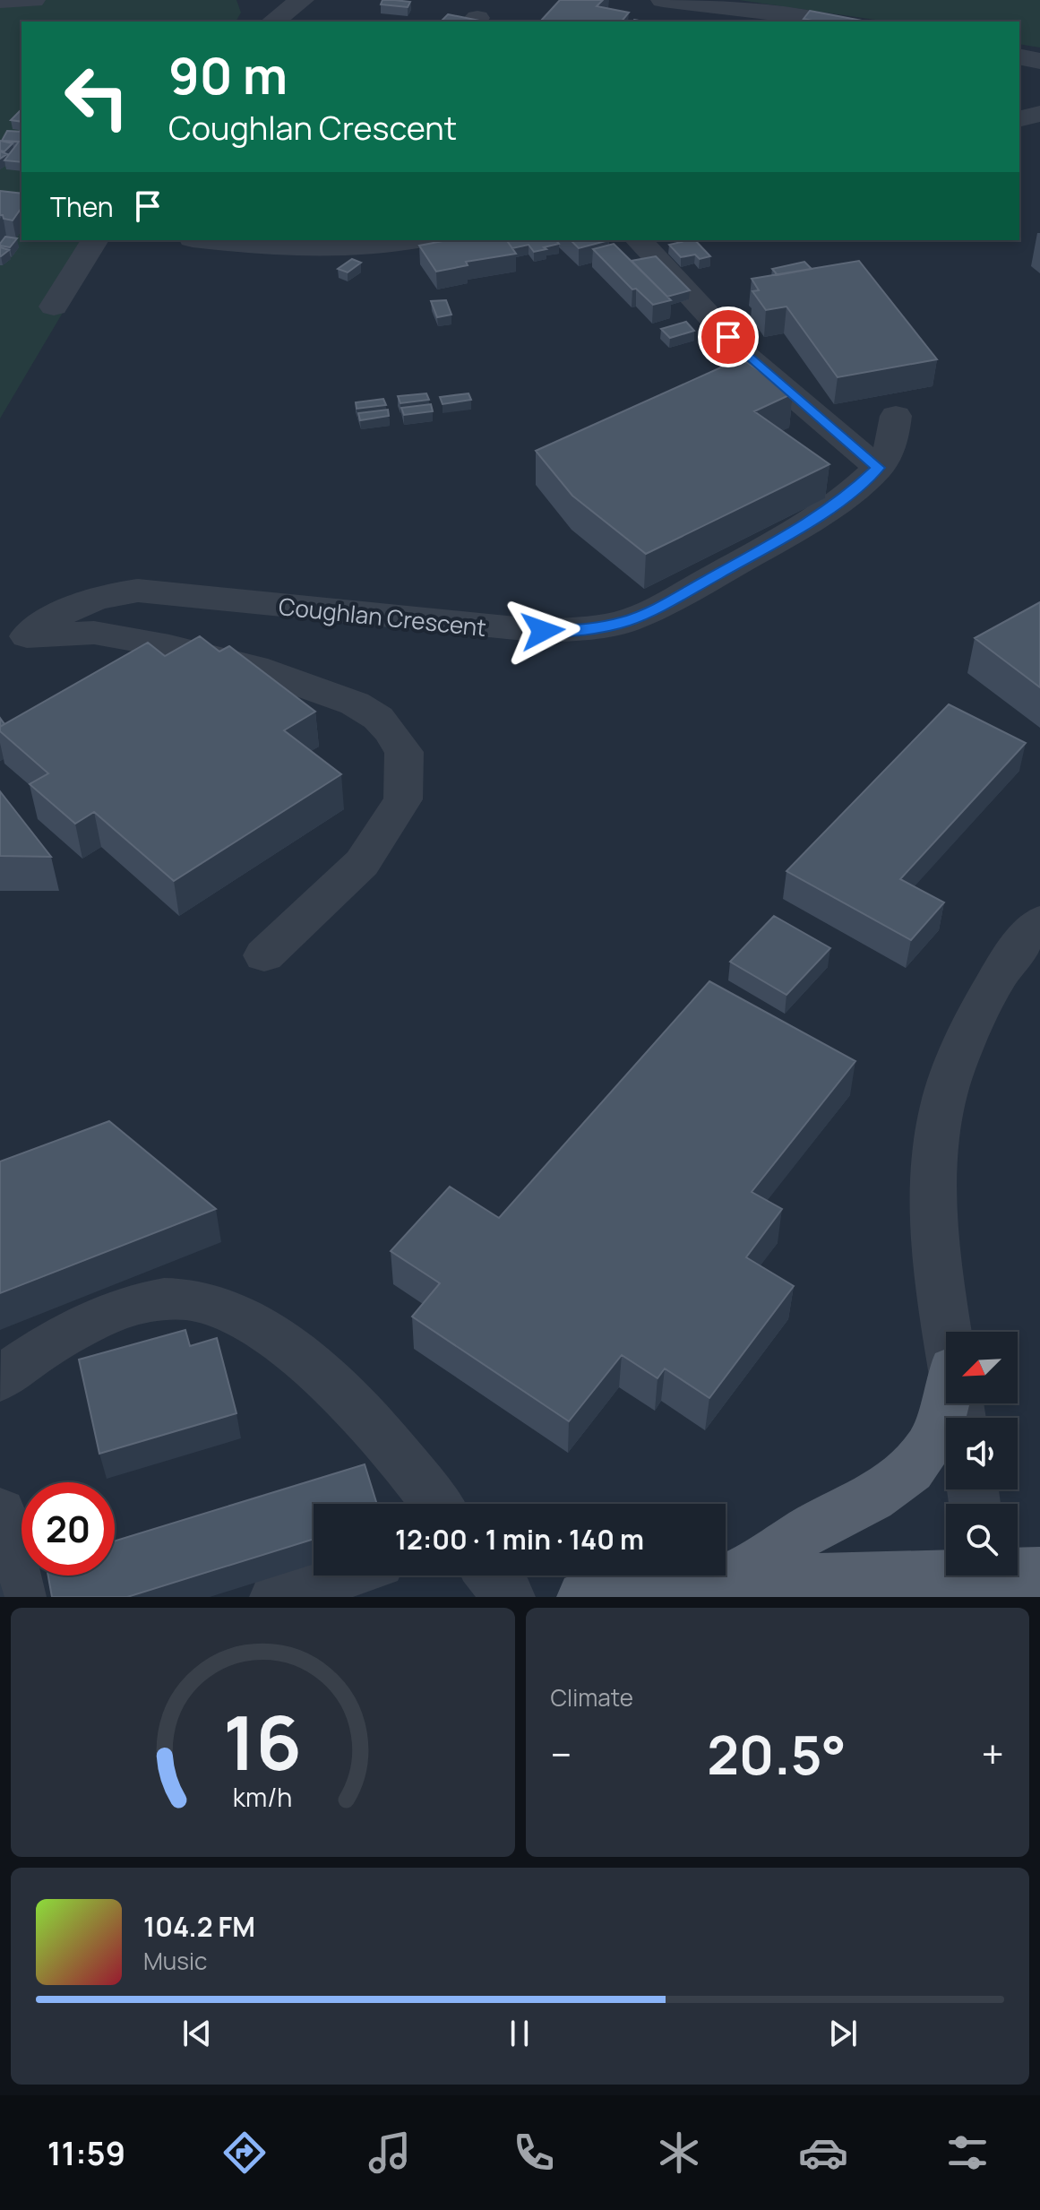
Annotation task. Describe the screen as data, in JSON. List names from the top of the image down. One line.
{"streets":{"street":["Coughlan Crescent"]},"north":"bottom left","page":{"turn":["90 m","Coughlan Crescent"],"then":"Then","limit":"20","trip":"12:00 · 1 min · 140 m","tile":"Climate","heat":["−","20.5°","+"],"song":["104.2 FM","Music"],"tabs":"11:59","gauge":["16","km/h"]}}
